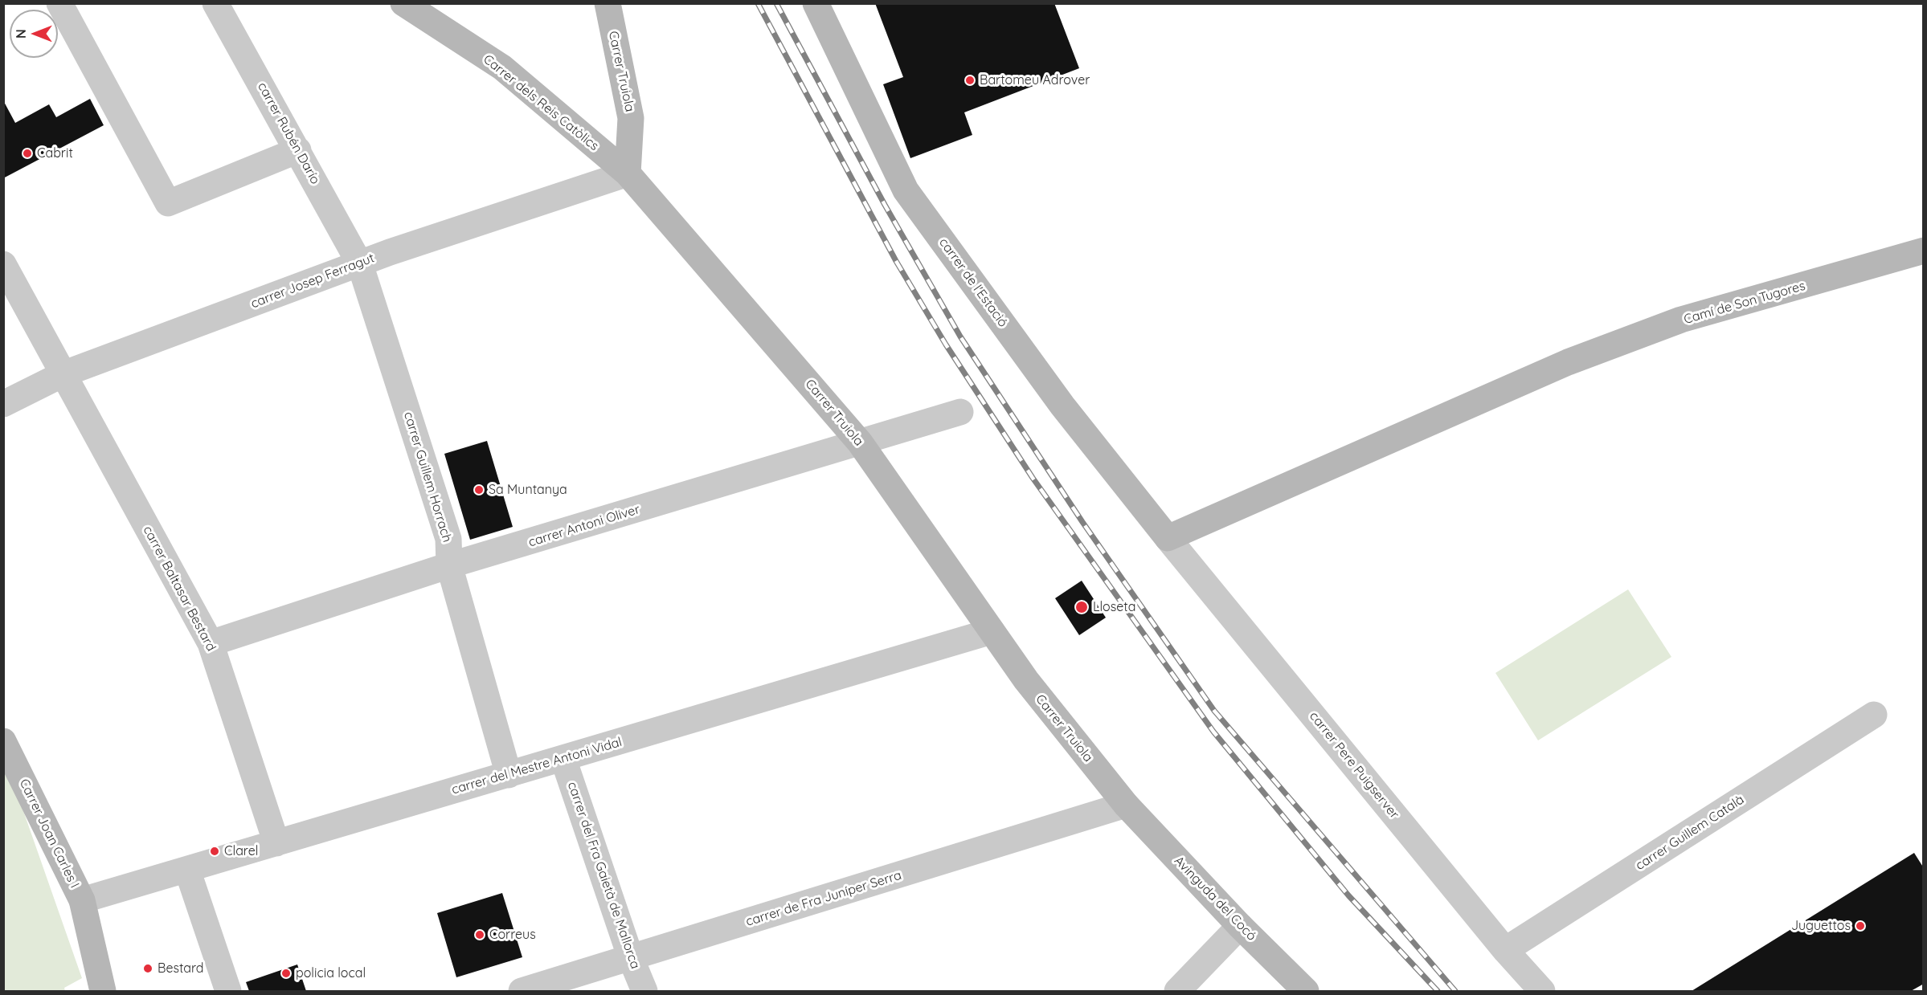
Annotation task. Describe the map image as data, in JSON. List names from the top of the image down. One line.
{"streets":{"street":["Carrer Truiola","Carrer dels Reis Catòlics","carrer Rubén Darío","carrer Josep Ferragut","carrer de l'Estació","Camí de Son Tugores","carrer Guillem Horrach","carrer Antoni Oliver","carrer Baltasar Bestard","carrer Pere Puigserver","carrer del Mestre Antoni Vidal","carrer Guillem Català","Carrer Joan Carles I","carrer del Fra Gaietà de Mallorca","carrer de Fra Juníper Serra","Avinguda del Cocó"]},"crossings":[["Carrer Truiola","Carrer dels Reis Catòlics"],["Carrer Truiola","carrer Josep Ferragut"],["Carrer Truiola","carrer Antoni Oliver"],["Carrer Truiola","carrer del Mestre Antoni Vidal"],["Carrer Truiola","carrer de Fra Juníper Serra"],["Carrer Truiola","Avinguda del Cocó"],["Carrer dels Reis Catòlics","carrer Josep Ferragut"],["carrer Rubén Darío","carrer Josep Ferragut"],["carrer Rubén Darío","carrer Guillem Horrach"],["carrer Josep Ferragut","carrer Guillem Horrach"],["carrer Josep Ferragut","carrer Baltasar Bestard"],["carrer de l'Estació","Camí de Son Tugores"],["carrer de l'Estació","carrer Pere Puigserver"],["Camí de Son Tugores","carrer Pere Puigserver"],["carrer Guillem Horrach","carrer Antoni Oliver"],["carrer Guillem Horrach","carrer del Mestre Antoni Vidal"],["carrer Antoni Oliver","carrer Baltasar Bestard"],["carrer Baltasar Bestard","carrer del Mestre Antoni Vidal"],["carrer Pere Puigserver","carrer Guillem Català"],["carrer del Mestre Antoni Vidal","Carrer Joan Carles I"],["carrer del Mestre Antoni Vidal","carrer del Fra Gaietà de Mallorca"],["carrer del Fra Gaietà de Mallorca","carrer de Fra Juníper Serra"],["carrer de Fra Juníper Serra","Avinguda del Cocó"]],"places":["Bartomeu Adrover","Cabrit","Sa Muntanya","Lloseta","Clarel","Juguettos","Correus","Bestard","policia local"],"north":"left"}
